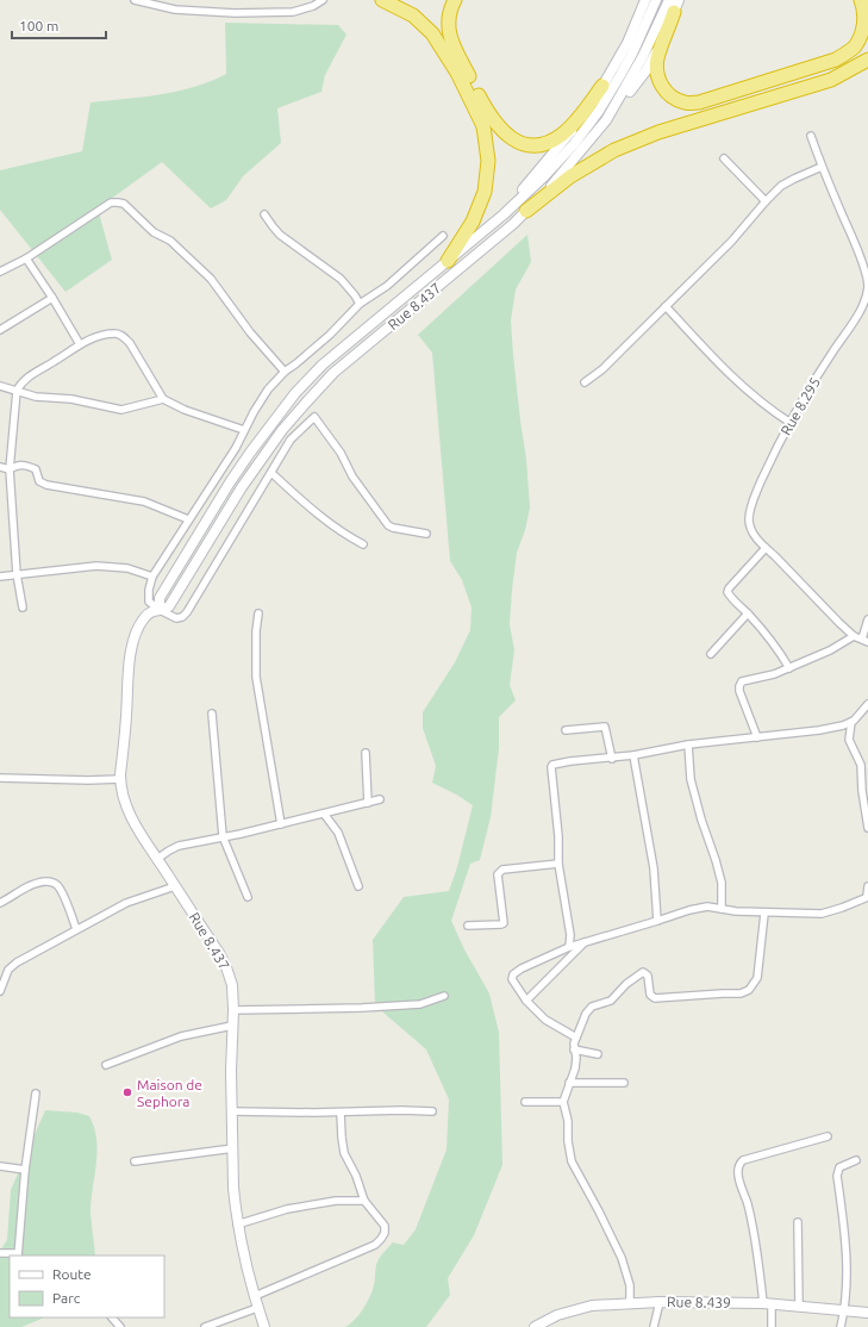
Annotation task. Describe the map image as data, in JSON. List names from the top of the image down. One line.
{"streets":{"main road":["Rue 8.437","Rue 8.439"],"street":["Rue 8.295"]},"places":["Maison de Sephora"],"legend":["Route","Parc"],"scale_bar":"100 m"}
